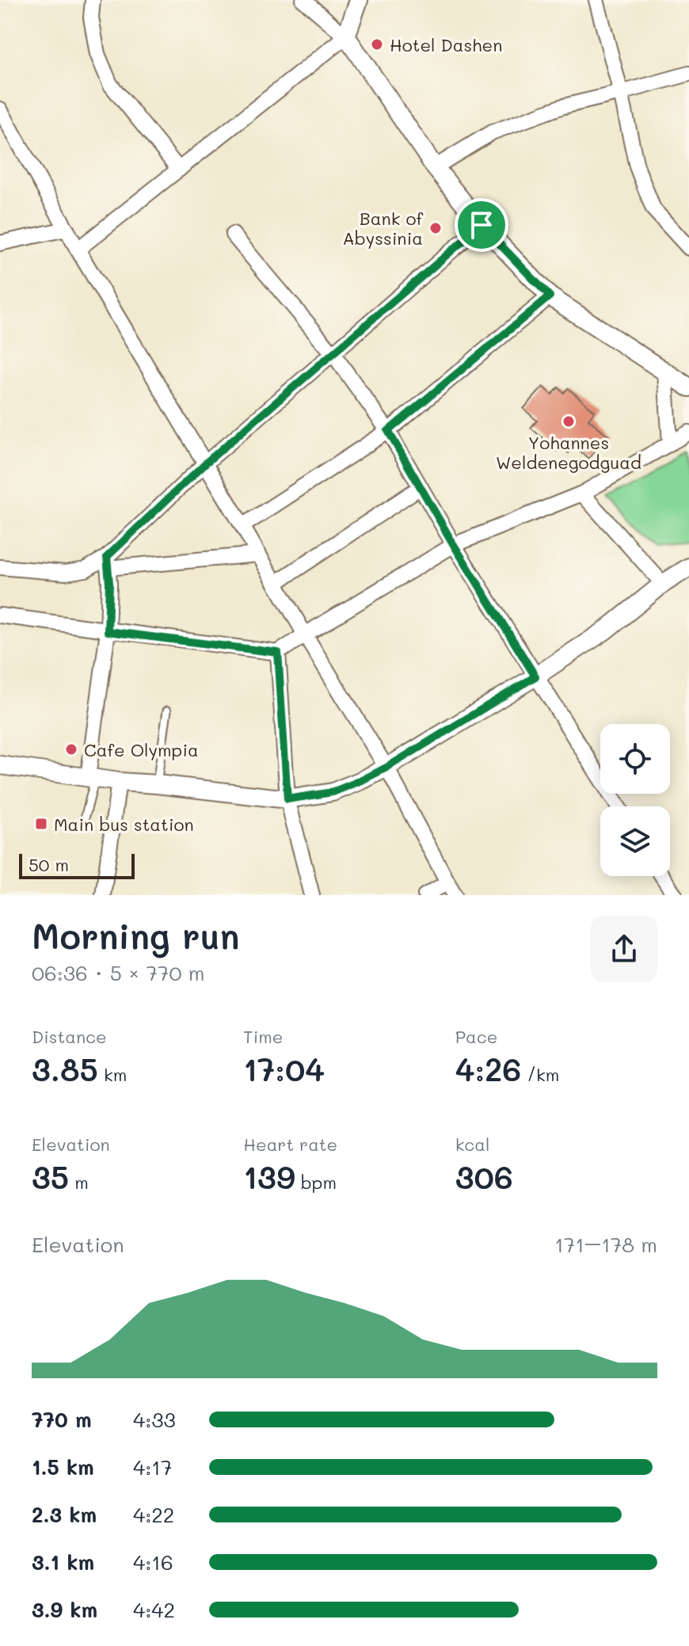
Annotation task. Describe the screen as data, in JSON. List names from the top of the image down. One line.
{"places":{"other":["Hotel Dashen","Bank of Abyssinia","Yohannes Weldenegodguad","Cafe Olympia"],"transit":["Main bus station"]},"scale_bar":"50 m","page":{"scale":"50 m","heading":["Morning run","06:36 · 5 × 770 m"],"stats":[["Distance","3.85 km"],["Time","17:04"],["Pace","4:26 /km"],["Elevation","35 m"],["Heart rate","139 bpm"],["kcal","306"]],"chart":["Elevation","171–178 m"],"list":[{"name":"770 m","note":"4:33"},{"name":"1.5 km","note":"4:17"},{"name":"2.3 km","note":"4:22"},{"name":"3.1 km","note":"4:16"},{"name":"3.9 km","note":"4:42"}]}}
